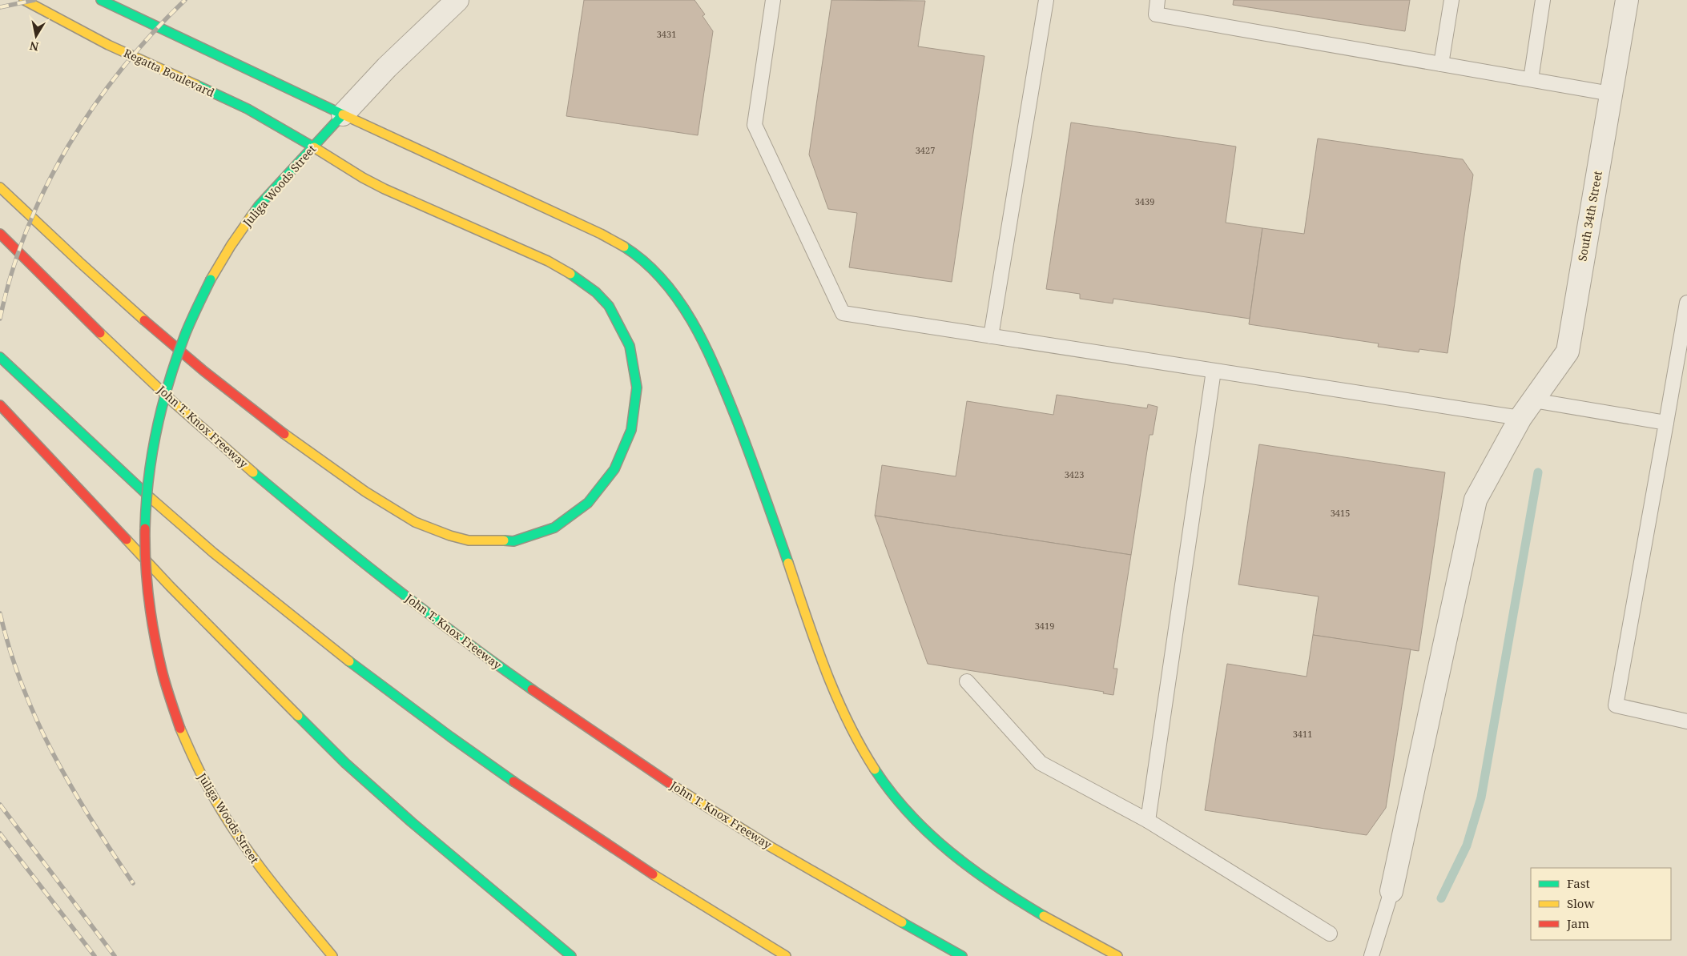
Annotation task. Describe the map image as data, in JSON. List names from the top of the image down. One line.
{"streets":{"main road":["Regatta Boulevard","Juliga Woods Street","John T. Knox Freeway"],"street":["South 34th Street"]},"crossings":[["Regatta Boulevard","Juliga Woods Street"]],"house_numbers":["3431","3427","3439","3423","3415","3419","3411"],"legend":["Fast","Slow","Jam"],"north":"bottom"}
